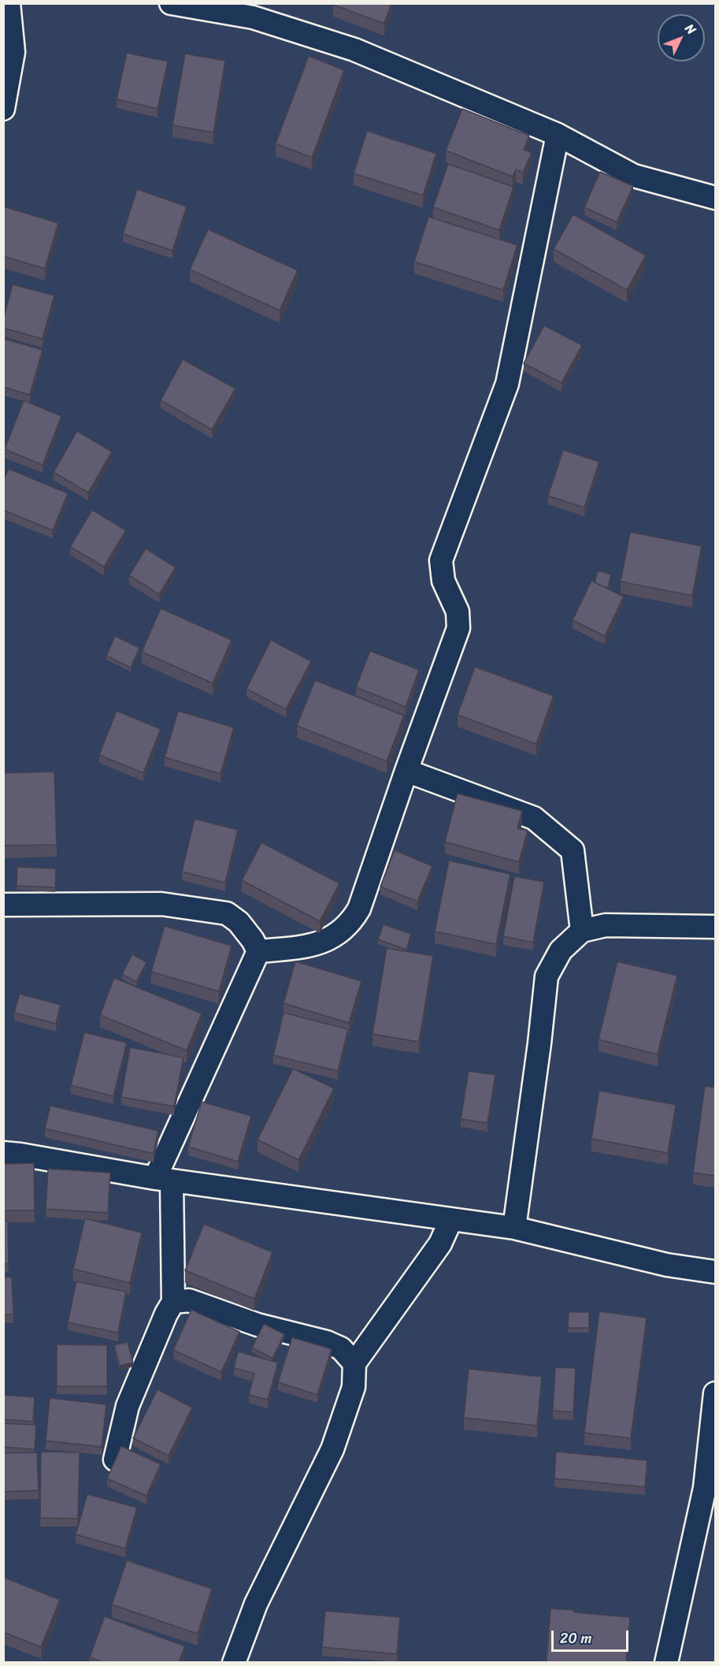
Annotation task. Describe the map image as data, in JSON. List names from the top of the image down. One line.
{"scale_bar":"20 m","north":"top right"}
